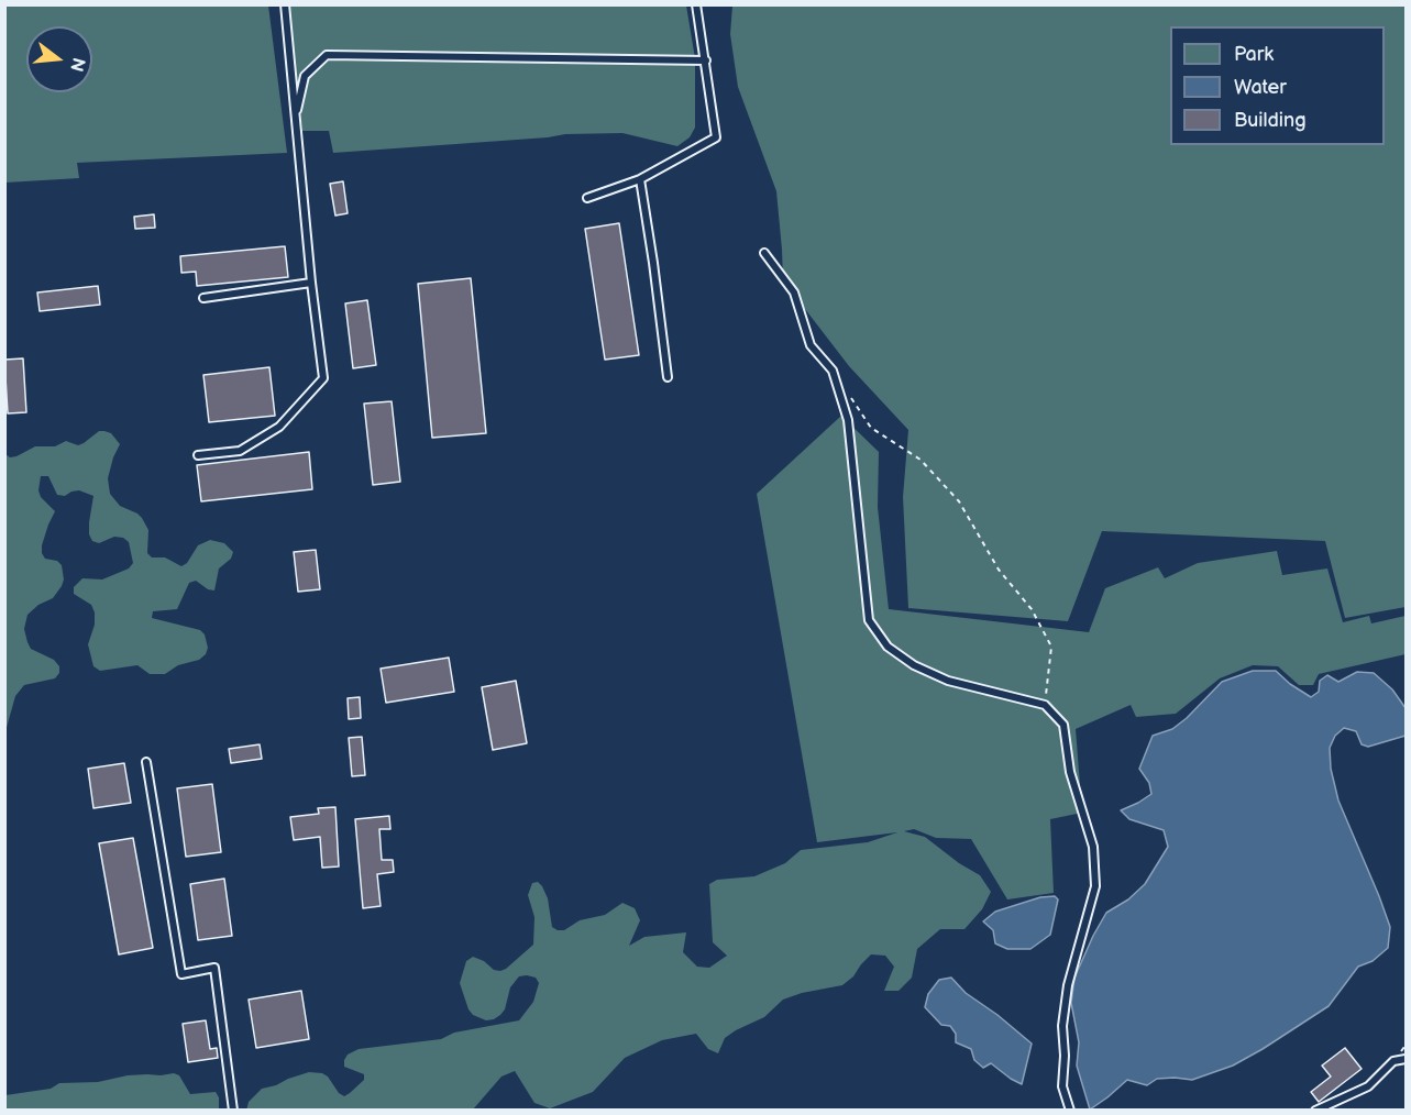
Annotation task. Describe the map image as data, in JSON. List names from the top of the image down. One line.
{"legend":["Park","Water","Building"],"north":"right"}
